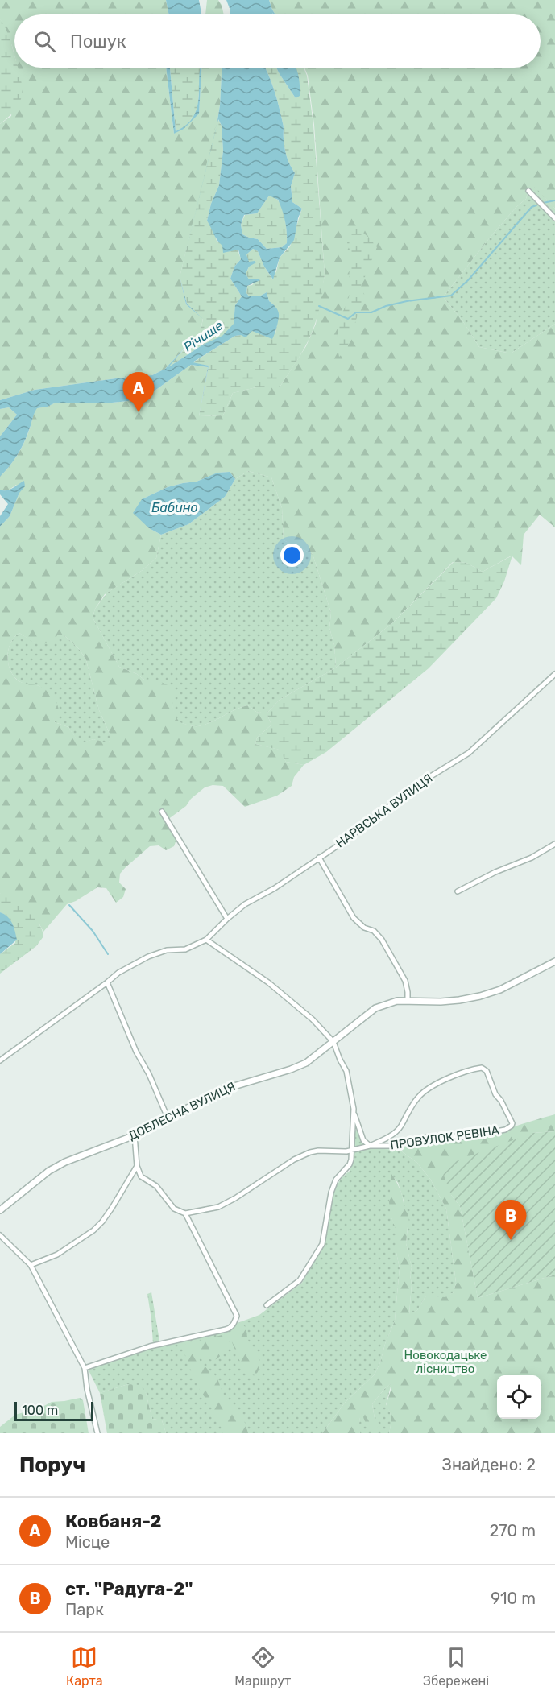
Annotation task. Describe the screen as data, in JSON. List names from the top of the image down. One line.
{"streets":{"street":["НАРВСЬКА ВУЛИЦЯ","ДОБЛЕСНА ВУЛИЦЯ","ПРОВУЛОК РЕВІНА"]},"water":["Річище","Бабино"],"parks":["Новокодацьке лісництво"],"scale_bar":"100 m","page":{"search":"Пошук","pins":["A","B"],"scale":"100 m","heading":["Поруч","Знайдено: 2"],"list":[{"mark":"A","name":"Ковбаня-2","note":"Місце","value":"270 m"},{"mark":"B","name":"ст. \"Радуга-2\"","note":"Парк","value":"910 m"}],"nav":["Карта","Маршрут","Збережені"]}}
